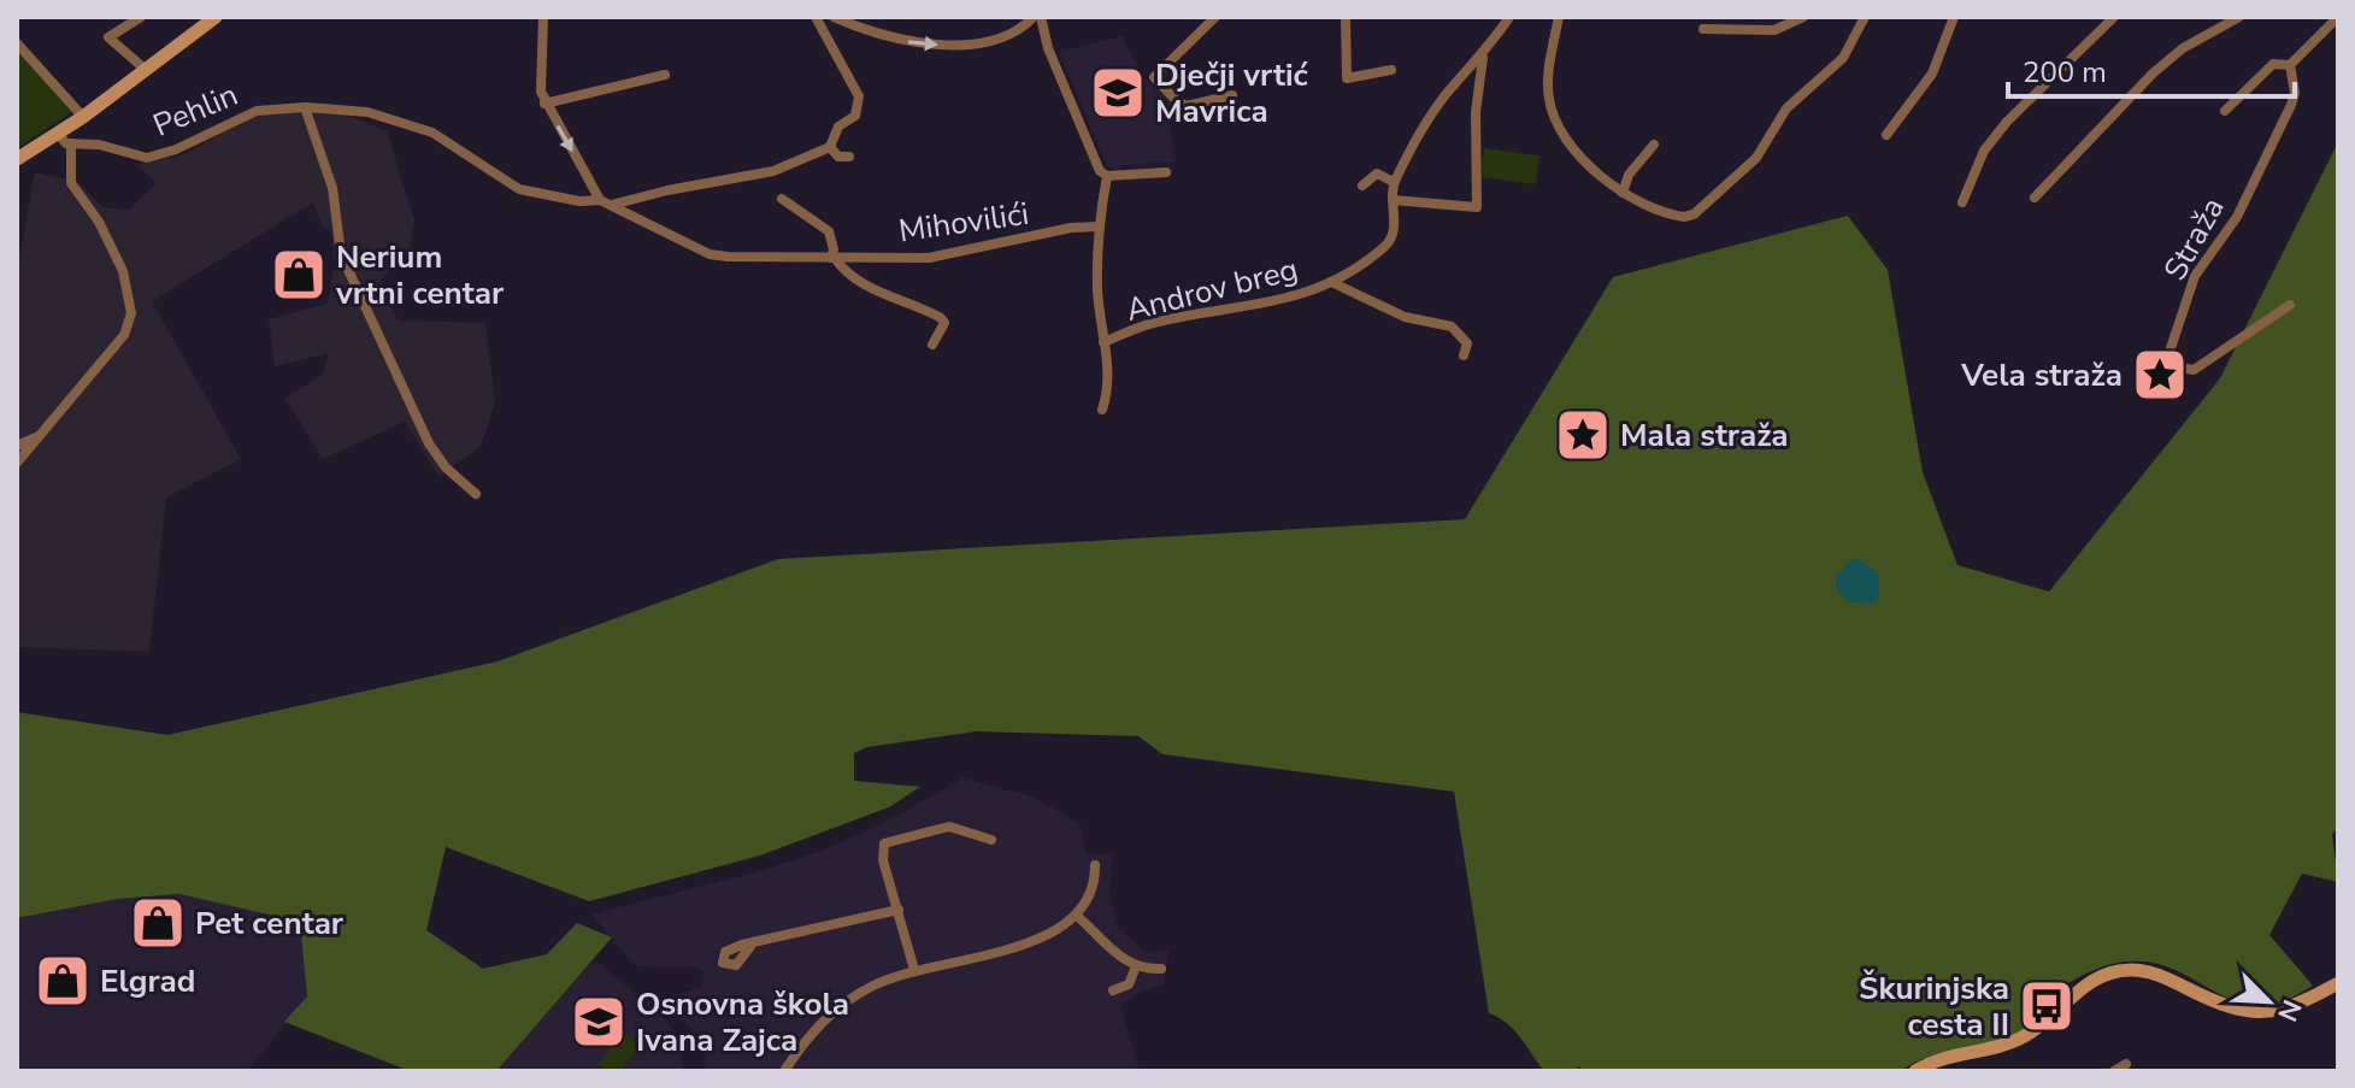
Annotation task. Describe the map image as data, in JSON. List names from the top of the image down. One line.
{"streets":{"street":["Pehlin","Mihovilići","Straža","Androv breg"]},"crossings":[["Pehlin","Mihovilići"]],"places":{"school or university":["Dječji vrtić Mavrica","Osnovna škola Ivana Zajca"],"shop":["Nerium vrtni centar","Pet centar","Elgrad"],"place":["Vela straža","Mala straža"],"bus stop":["Škurinjska cesta II"]},"scale_bar":"200 m","north":"bottom right"}
